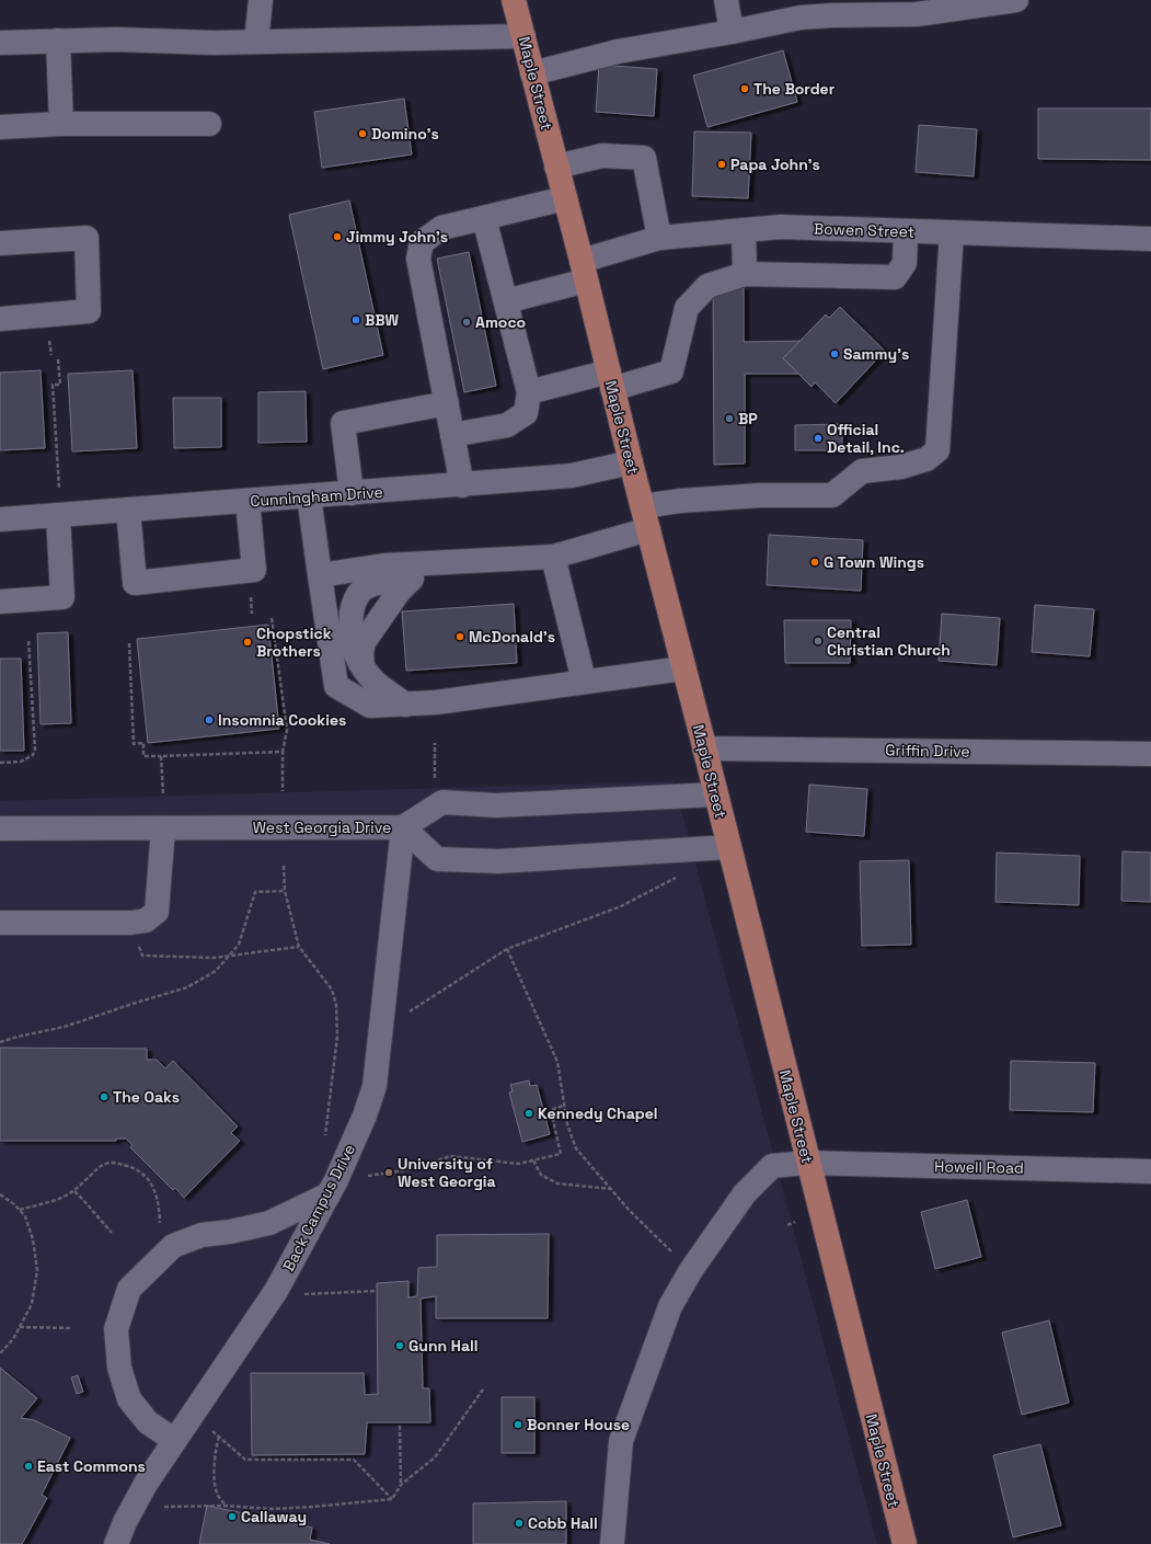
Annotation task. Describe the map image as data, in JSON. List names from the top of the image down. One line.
{"streets":{"main road":["Maple Street"],"street":["Bowen Street","Cunningham Drive","Griffin Drive","West Georgia Drive","Howell Road","Back Campus Drive"]},"crossings":[["Maple Street","Bowen Street"],["Maple Street","Cunningham Drive"],["Maple Street","Griffin Drive"],["Maple Street","West Georgia Drive"],["Maple Street","Howell Road"],["West Georgia Drive","Back Campus Drive"]],"places":["The Border","Domino's","Papa John's","Jimmy John's","BBW","Amoco","Sammy's","BP","Official Detail, Inc.","G Town Wings","McDonald's","Central Christian Church","Chopstick Brothers","Insomnia Cookies","The Oaks","Kennedy Chapel","University of West Georgia","Gunn Hall","Bonner House","East Commons","Callaway","Cobb Hall"]}
